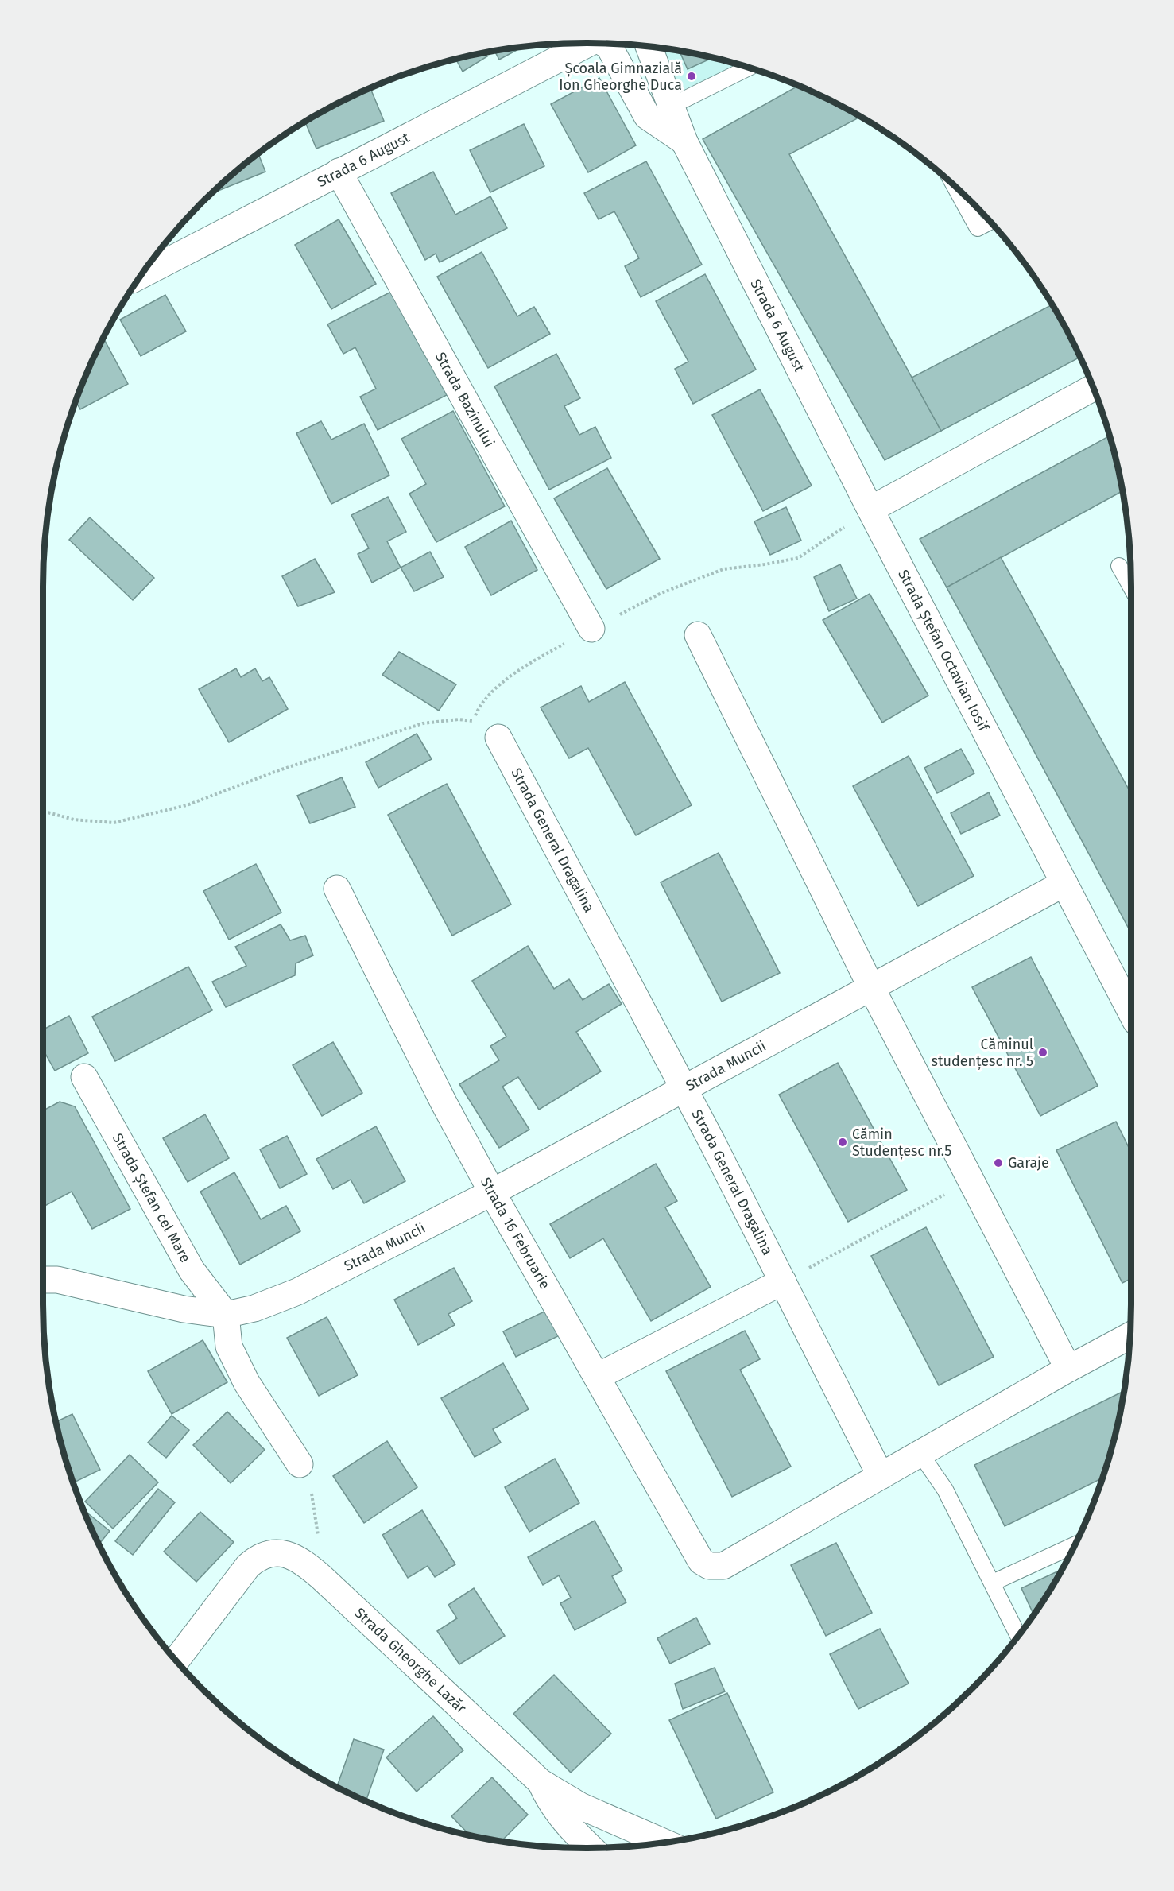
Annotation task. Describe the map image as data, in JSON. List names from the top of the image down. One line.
{"streets":{"street":["Strada 6 August","Strada Bazinului","Strada Ștefan Octavian Iosif","Strada General Dragalina","Strada Muncii","Strada Ștefan cel Mare","Strada 16 Februarie","Strada Gheorghe Lazăr"]},"crossings":[["Strada 6 August","Strada Bazinului"],["Strada 6 August","Strada Ștefan Octavian Iosif"],["Strada Ștefan Octavian Iosif","Strada Muncii"],["Strada General Dragalina","Strada Muncii"],["Strada General Dragalina","Strada 16 Februarie"],["Strada Muncii","Strada Ștefan cel Mare"],["Strada Muncii","Strada 16 Februarie"]],"places":["Școala Gimnazială Ion Gheorghe Duca","Căminul studențesc nr. 5","Cămin Studențesc nr.5","Garaje"]}
